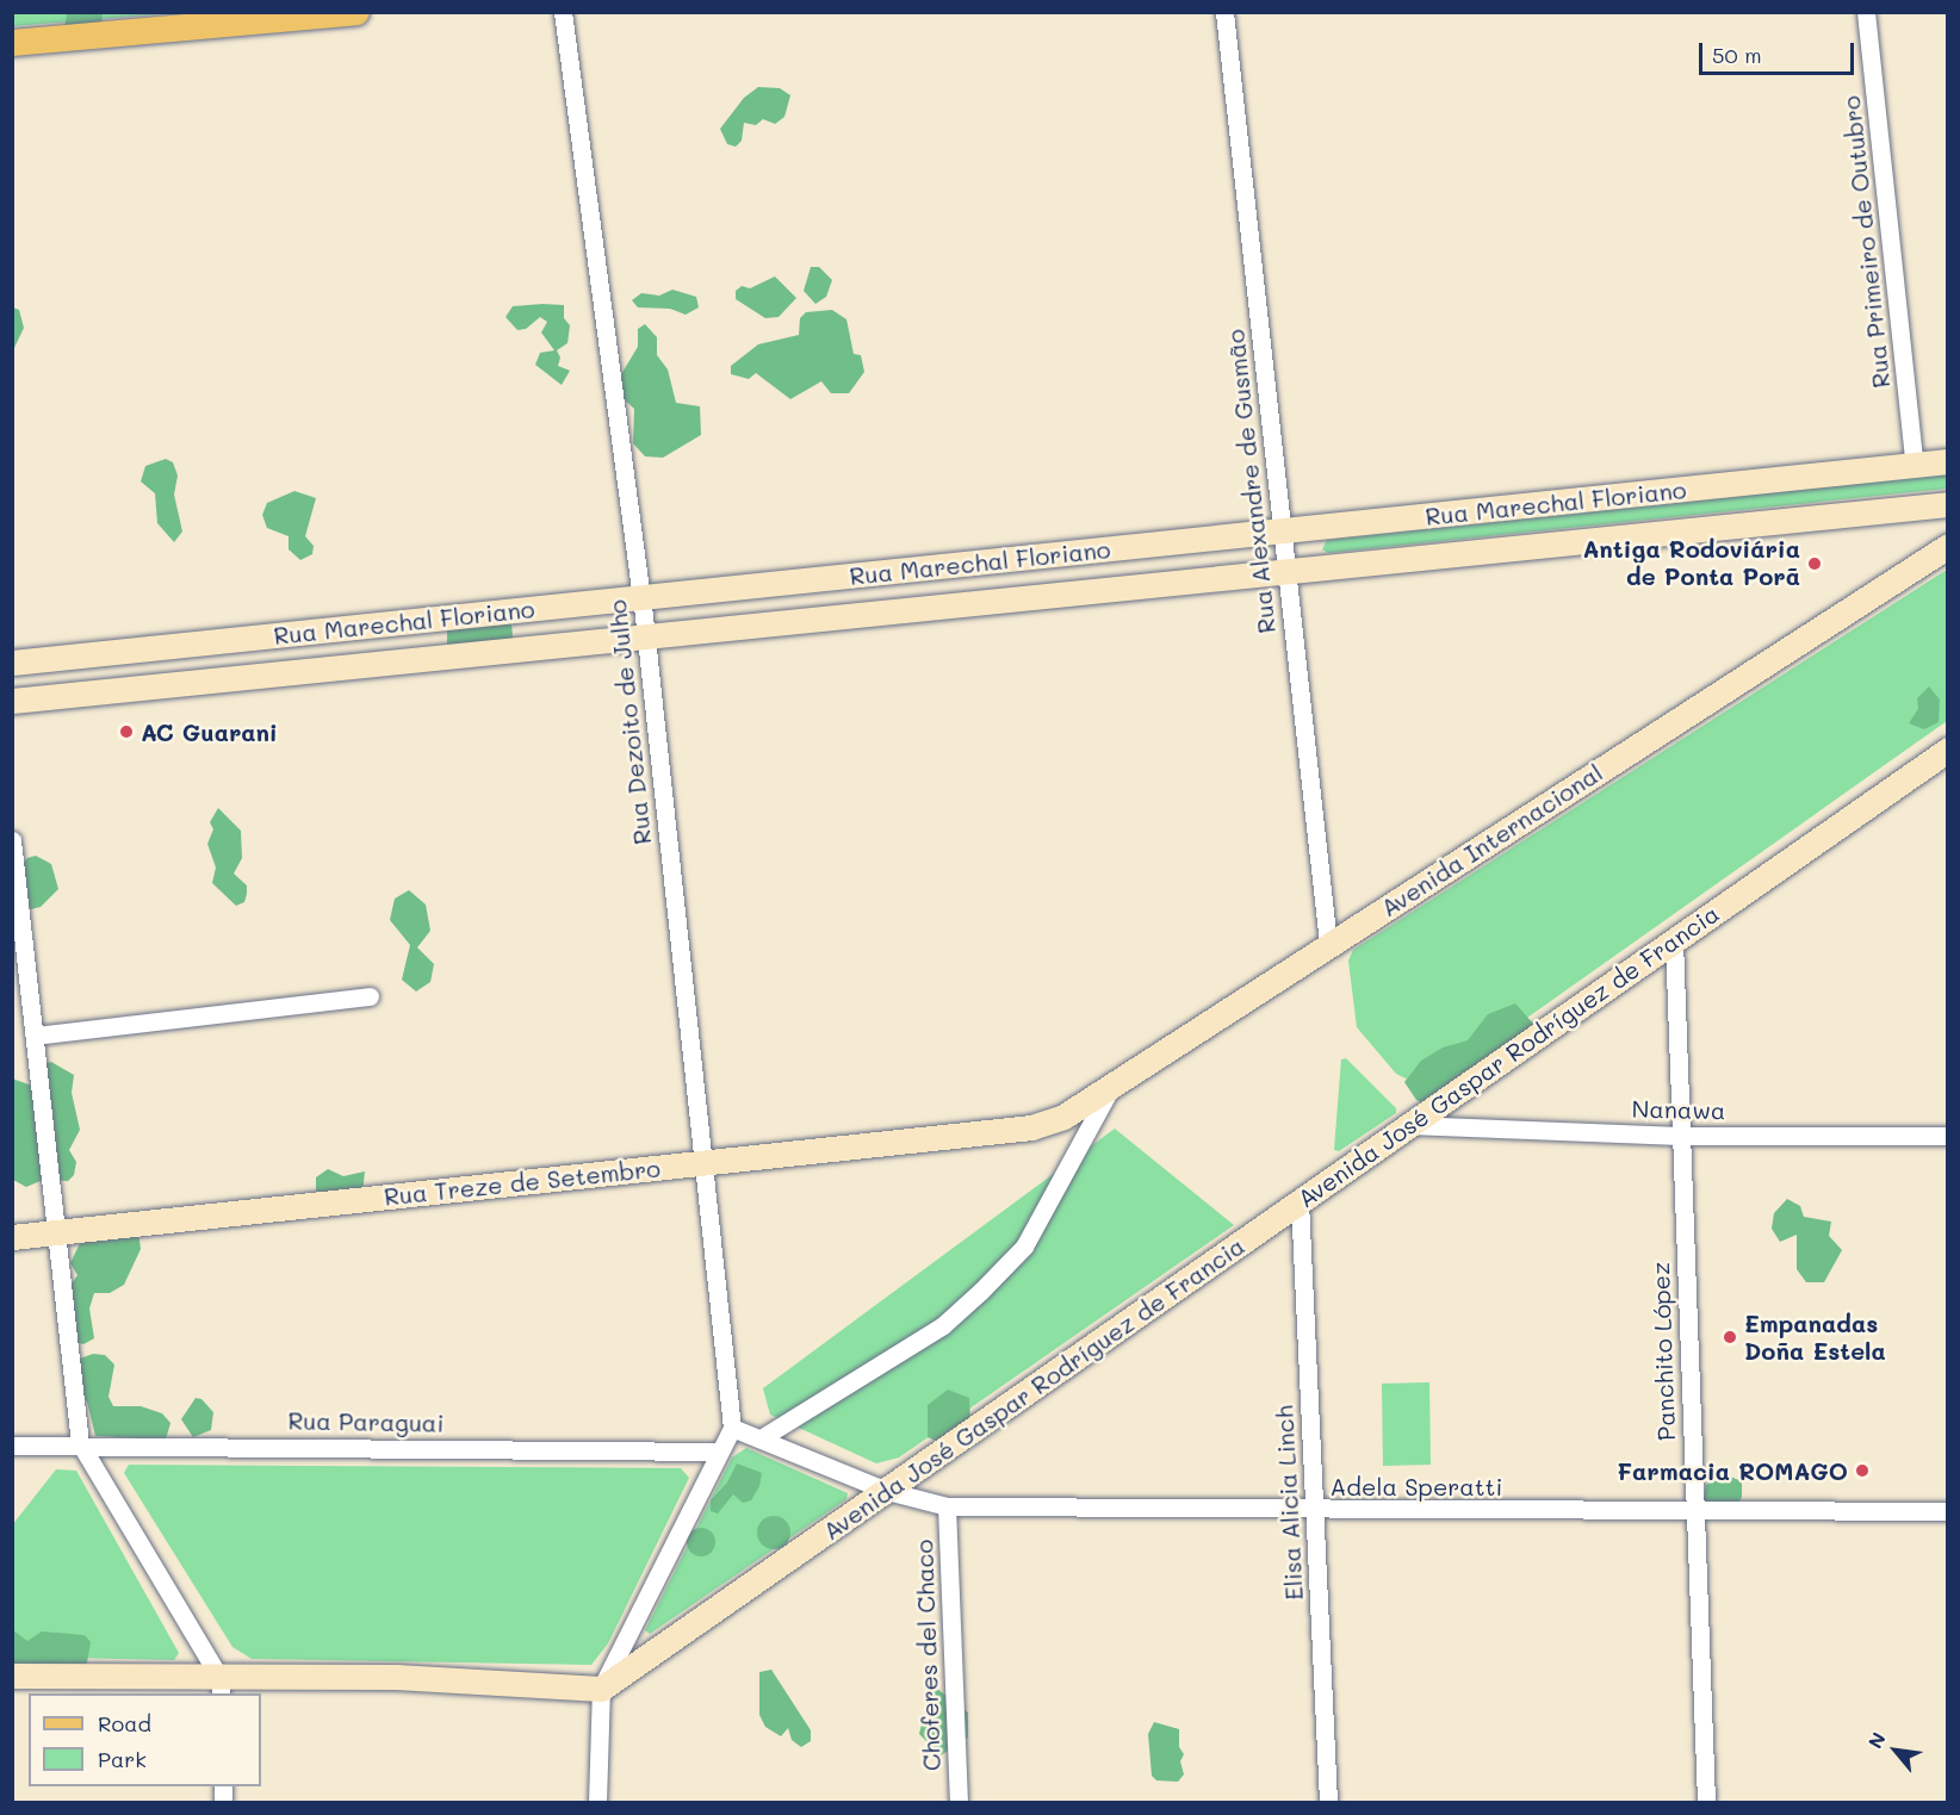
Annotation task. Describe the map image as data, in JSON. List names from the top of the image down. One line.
{"streets":{"main road":["Rua Marechal Floriano","Avenida Internacional","Avenida José Gaspar Rodríguez de Francia","Rua Treze de Setembro"],"street":["Rua Primeiro de Outubro","Rua Alexandre de Gusmão","Rua Dezoito de Julho","Nanawa","Panchito López","Rua Paraguai","Adela Speratti","Elisa Alicia Linch","Choferes del Chaco"]},"crossings":[["Rua Primeiro de Outubro","Rua Marechal Floriano"],["Rua Alexandre de Gusmão","Rua Marechal Floriano"],["Rua Alexandre de Gusmão","Avenida Internacional"],["Rua Marechal Floriano","Rua Dezoito de Julho"],["Rua Dezoito de Julho","Rua Treze de Setembro"],["Rua Dezoito de Julho","Adela Speratti"],["Avenida Internacional","Rua Treze de Setembro"],["Avenida José Gaspar Rodríguez de Francia","Nanawa"],["Avenida José Gaspar Rodríguez de Francia","Panchito López"],["Avenida José Gaspar Rodríguez de Francia","Adela Speratti"],["Avenida José Gaspar Rodríguez de Francia","Elisa Alicia Linch"],["Nanawa","Panchito López"],["Panchito López","Adela Speratti"],["Adela Speratti","Elisa Alicia Linch"],["Adela Speratti","Choferes del Chaco"]],"places":["Antiga Rodoviária de Ponta Porã","AC Guarani","Empanadas Doña Estela","Farmacia ROMAGO"],"legend":["Road","Park"],"scale_bar":"50 m","north":"top left"}
